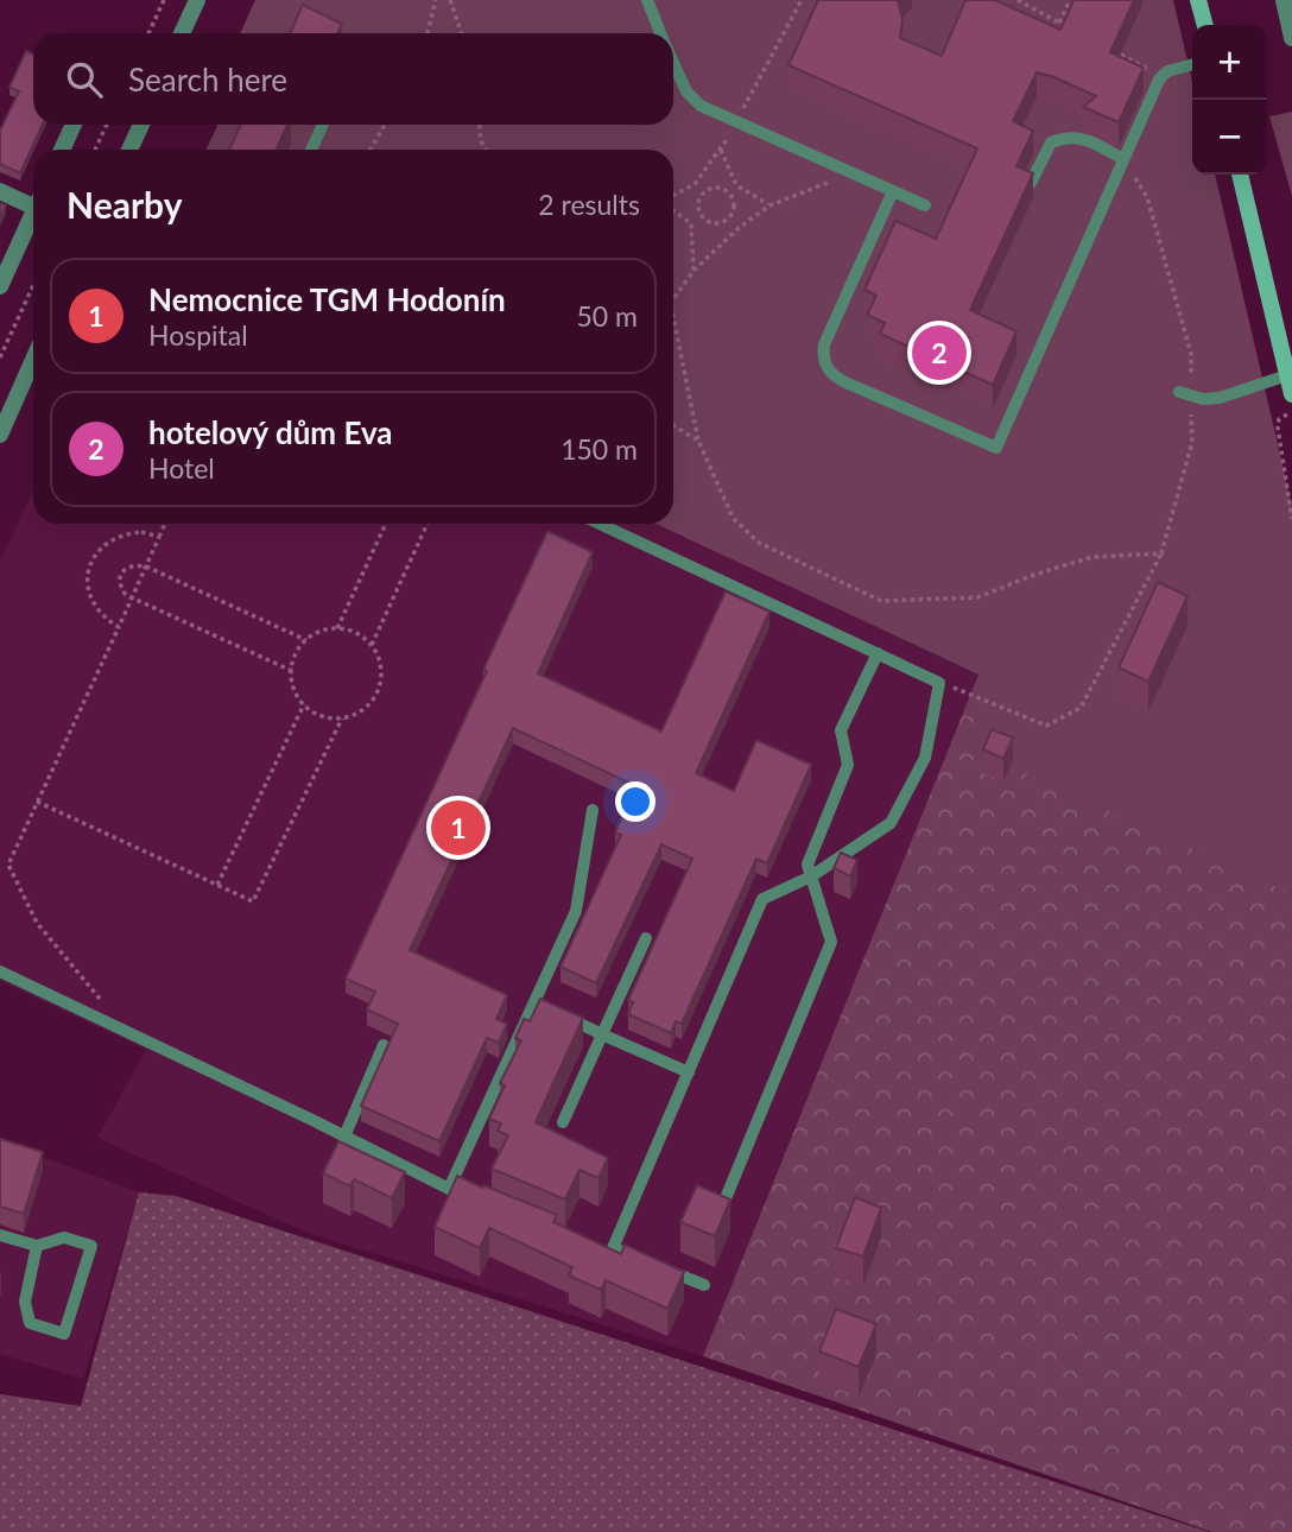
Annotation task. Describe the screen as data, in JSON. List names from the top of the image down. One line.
{"page":{"map_buttons":["+","−"],"search":"Search here","heading":["Nearby","2 results"],"list":[{"mark":"1","name":"Nemocnice TGM Hodonín","note":"Hospital","value":"50 m"},{"mark":"2","name":"hotelový dům Eva","note":"Hotel","value":"150 m"}],"pins":["2","1"]}}
